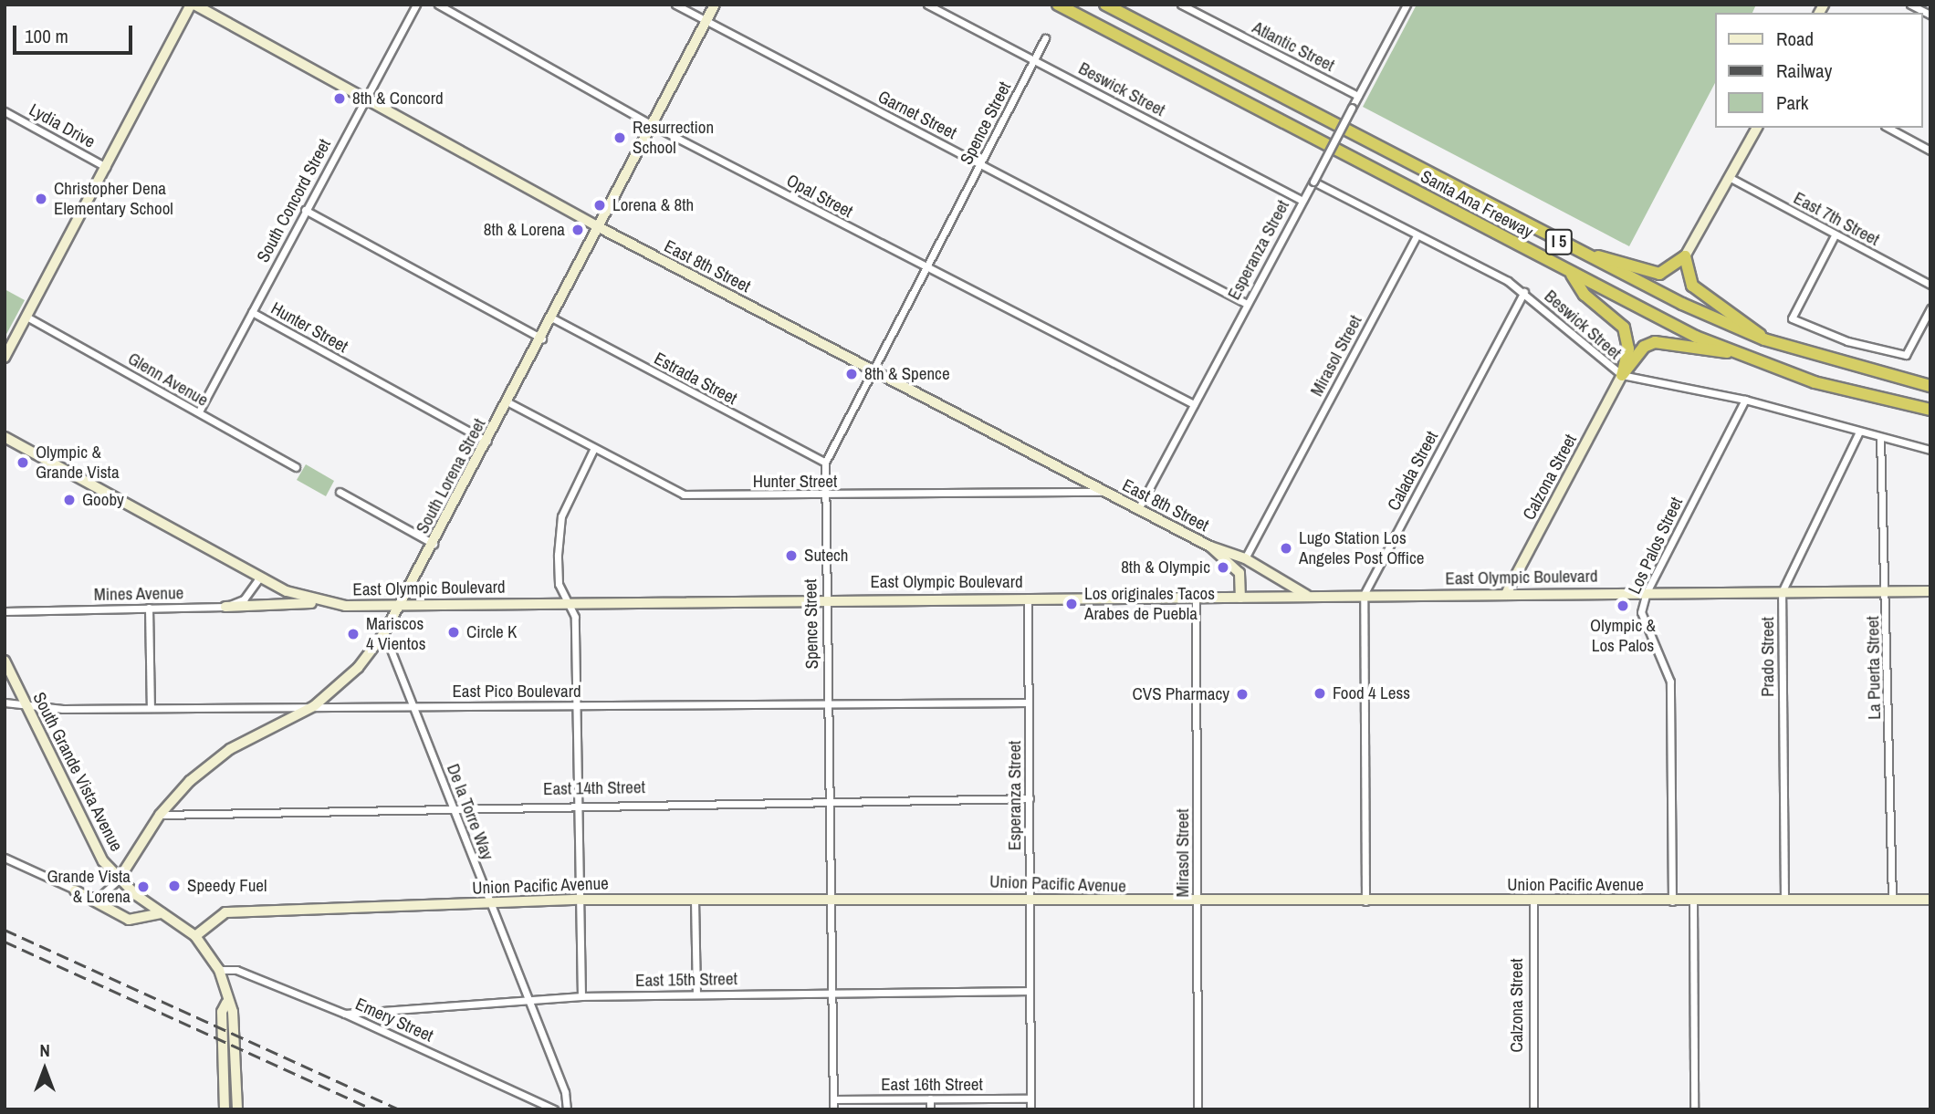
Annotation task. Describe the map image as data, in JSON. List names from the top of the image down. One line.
{"streets":{"highway":["Santa Ana Freeway","I 5"],"main road":["East 8th Street","South Lorena Street","Calzona Street","East Olympic Boulevard","South Grande Vista Avenue","Union Pacific Avenue"],"street":["Atlantic Street","Beswick Street","Garnet Street","Spence Street","Lydia Drive","Opal Street","South Concord Street","East 7th Street","Esperanza Street","Hunter Street","Mirasol Street","Estrada Street","Glenn Avenue","Calada Street","Los Palos Street","Mines Avenue","Prado Street","La Puerta Street","East Pico Boulevard","East 14th Street","De la Torre Way","East 15th Street","Emery Street","East 16th Street"]},"crossings":[["Atlantic Street","Esperanza Street"],["Beswick Street","Spence Street"],["Beswick Street","Esperanza Street"],["Beswick Street","Mirasol Street"],["Beswick Street","Calada Street"],["Beswick Street","Calzona Street"],["Beswick Street","Los Palos Street"],["Beswick Street","Prado Street"],["Beswick Street","La Puerta Street"],["Garnet Street","Spence Street"],["Garnet Street","Esperanza Street"],["Garnet Street","South Lorena Street"],["Spence Street","Opal Street"],["Spence Street","East 8th Street"],["Spence Street","Hunter Street"],["Spence Street","Estrada Street"],["Spence Street","East Olympic Boulevard"],["Spence Street","East Pico Boulevard"],["Spence Street","East 14th Street"],["Spence Street","Union Pacific Avenue"],["Spence Street","East 15th Street"],["Spence Street","East 16th Street"],["Opal Street","Esperanza Street"],["Opal Street","South Lorena Street"],["South Concord Street","East 8th Street"],["South Concord Street","Hunter Street"],["South Concord Street","Glenn Avenue"],["Esperanza Street","East 8th Street"],["Esperanza Street","East Olympic Boulevard"],["Esperanza Street","East Pico Boulevard"],["Esperanza Street","East 14th Street"],["Esperanza Street","Union Pacific Avenue"],["Esperanza Street","East 15th Street"],["Esperanza Street","East 16th Street"],["East 8th Street","Hunter Street"],["East 8th Street","Mirasol Street"],["East 8th Street","South Lorena Street"],["East 8th Street","East Olympic Boulevard"],["Hunter Street","South Lorena Street"],["Mirasol Street","East Olympic Boulevard"],["Mirasol Street","Union Pacific Avenue"],["Estrada Street","South Lorena Street"],["Calada Street","East Olympic Boulevard"],["Calada Street","Union Pacific Avenue"],["South Lorena Street","East Olympic Boulevard"],["South Lorena Street","East Pico Boulevard"],["South Lorena Street","South Grande Vista Avenue"],["South Lorena Street","East 14th Street"],["South Lorena Street","De la Torre Way"],["Calzona Street","East Olympic Boulevard"],["Calzona Street","Union Pacific Avenue"],["Los Palos Street","East Olympic Boulevard"],["Los Palos Street","Union Pacific Avenue"],["East Olympic Boulevard","Prado Street"],["East Olympic Boulevard","La Puerta Street"],["Prado Street","Union Pacific Avenue"],["La Puerta Street","Union Pacific Avenue"],["East Pico Boulevard","South Grande Vista Avenue"],["East Pico Boulevard","De la Torre Way"],["South Grande Vista Avenue","Union Pacific Avenue"],["South Grande Vista Avenue","Emery Street"],["East 14th Street","De la Torre Way"],["De la Torre Way","Union Pacific Avenue"],["De la Torre Way","East 15th Street"],["East 15th Street","Emery Street"]],"places":["8th & Concord","Resurrection School","Christopher Dena Elementary School","Lorena & 8th","8th & Lorena","8th & Spence","Olympic & Grande Vista","Gooby","Lugo Station Los Angeles Post Office","Sutech","8th & Olympic","Los originales Tacos Arabes de Puebla","Olympic & Los Palos","Circle K","Mariscos 4 Vientos","Food 4 Less","CVS Pharmacy","Speedy Fuel","Grande Vista & Lorena"],"legend":["Road","Railway","Park"],"scale_bar":"100 m","north":"top"}
